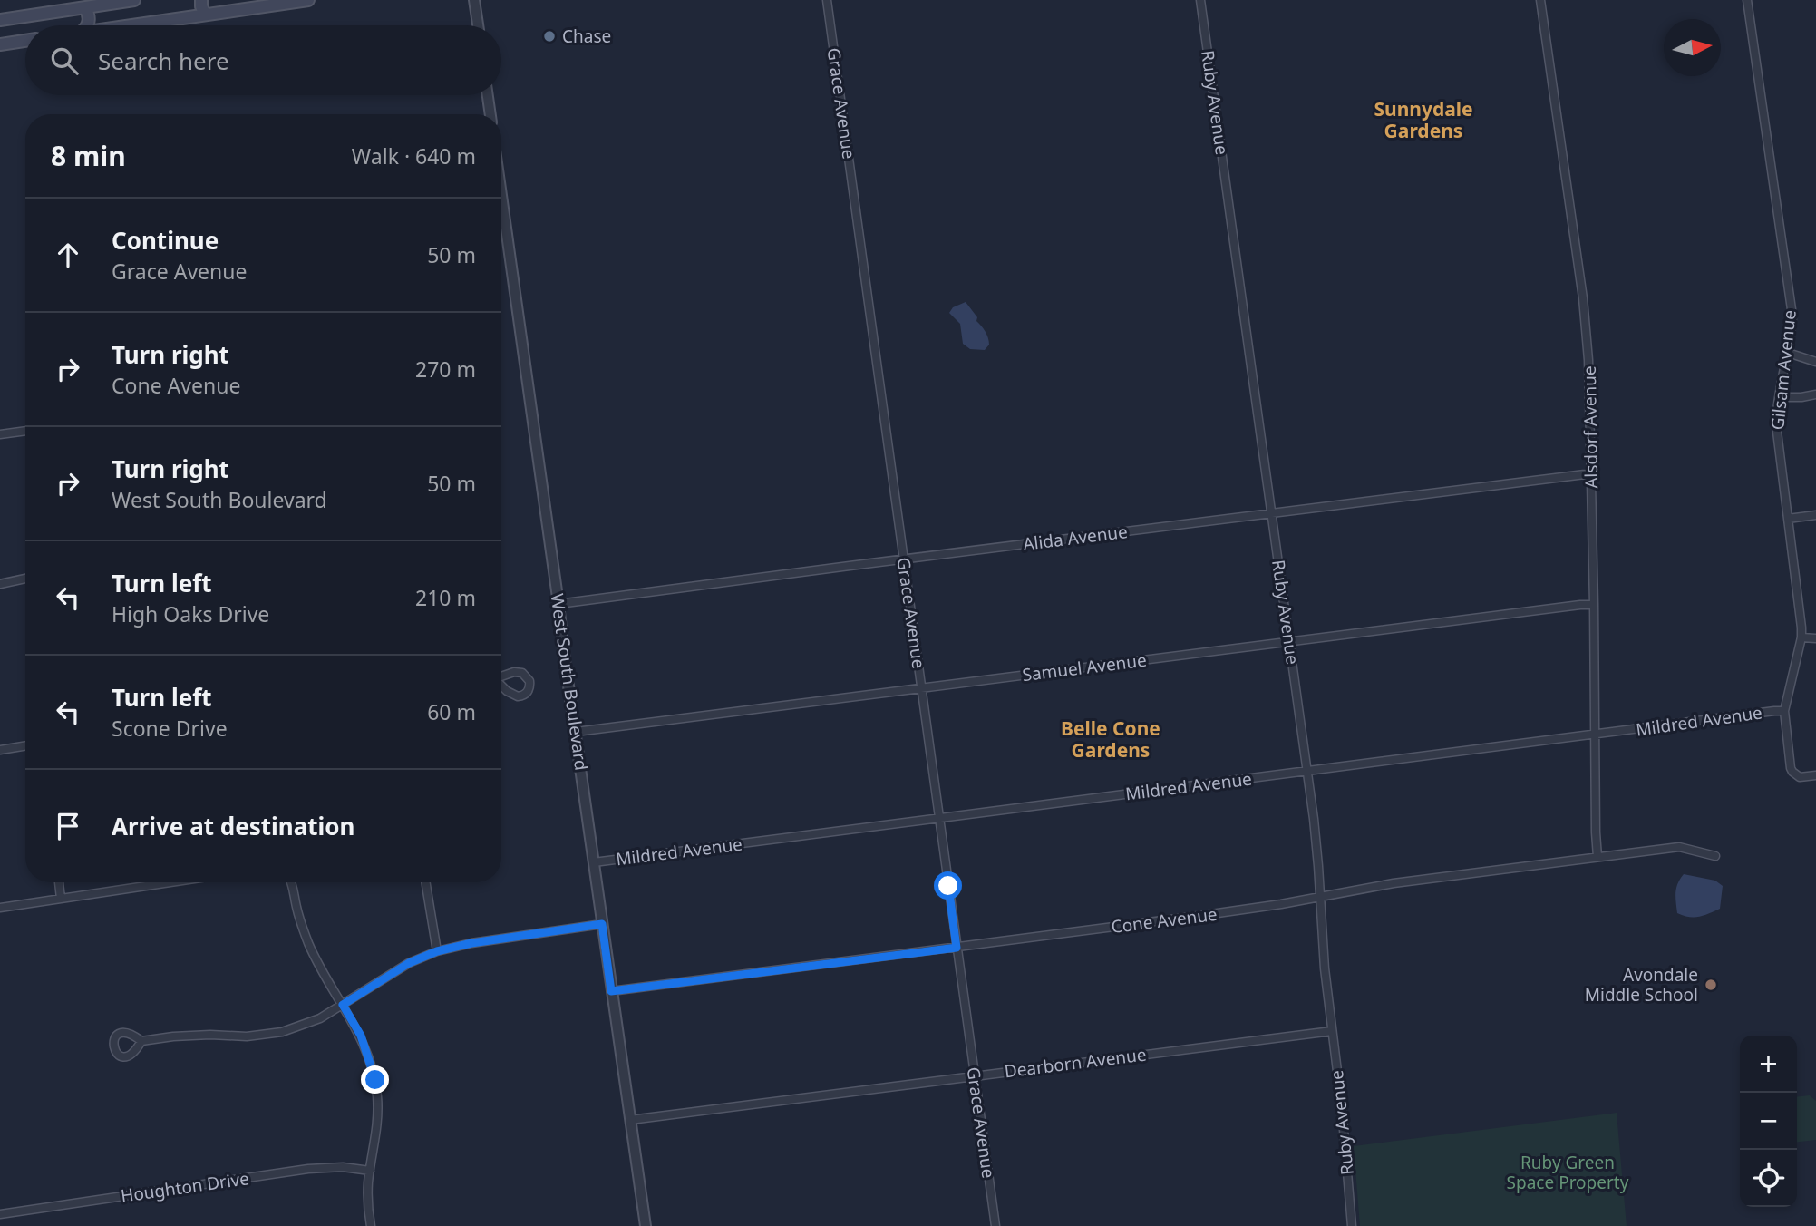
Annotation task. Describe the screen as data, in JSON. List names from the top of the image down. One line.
{"streets":{"street":["Ruby Avenue","Grace Avenue","Gilsam Avenue","Alsdorf Avenue","Alida Avenue","Samuel Avenue","West South Boulevard","Mildred Avenue","Cone Avenue","Dearborn Avenue","Houghton Drive"]},"crossings":[["Ruby Avenue","Alida Avenue"],["Ruby Avenue","Samuel Avenue"],["Ruby Avenue","Mildred Avenue"],["Ruby Avenue","Cone Avenue"],["Ruby Avenue","Dearborn Avenue"],["Grace Avenue","Alida Avenue"],["Grace Avenue","Samuel Avenue"],["Grace Avenue","Mildred Avenue"],["Grace Avenue","Cone Avenue"],["Grace Avenue","Dearborn Avenue"],["Gilsam Avenue","Mildred Avenue"],["Alsdorf Avenue","Alida Avenue"],["Alsdorf Avenue","Samuel Avenue"],["Alsdorf Avenue","Mildred Avenue"],["Alsdorf Avenue","Cone Avenue"],["Alida Avenue","West South Boulevard"],["Samuel Avenue","West South Boulevard"],["West South Boulevard","Mildred Avenue"],["West South Boulevard","Cone Avenue"],["West South Boulevard","Dearborn Avenue"]],"districts":["Sunnydale Gardens","Belle Cone Gardens"],"parks":["Ruby Green Space Property"],"places":["Chase","Avondale Middle School"],"north":"right","page":{"search":"Search here","heading":["8 min","Walk · 640 m"],"list":[["Continue","Grace Avenue","50 m"],["Turn right","Cone Avenue","270 m"],["Turn right","West South Boulevard","50 m"],["Turn left","High Oaks Drive","210 m"],["Turn left","Scone Drive","60 m"],"Arrive at destination"],"map_buttons":["+","−"]}}
